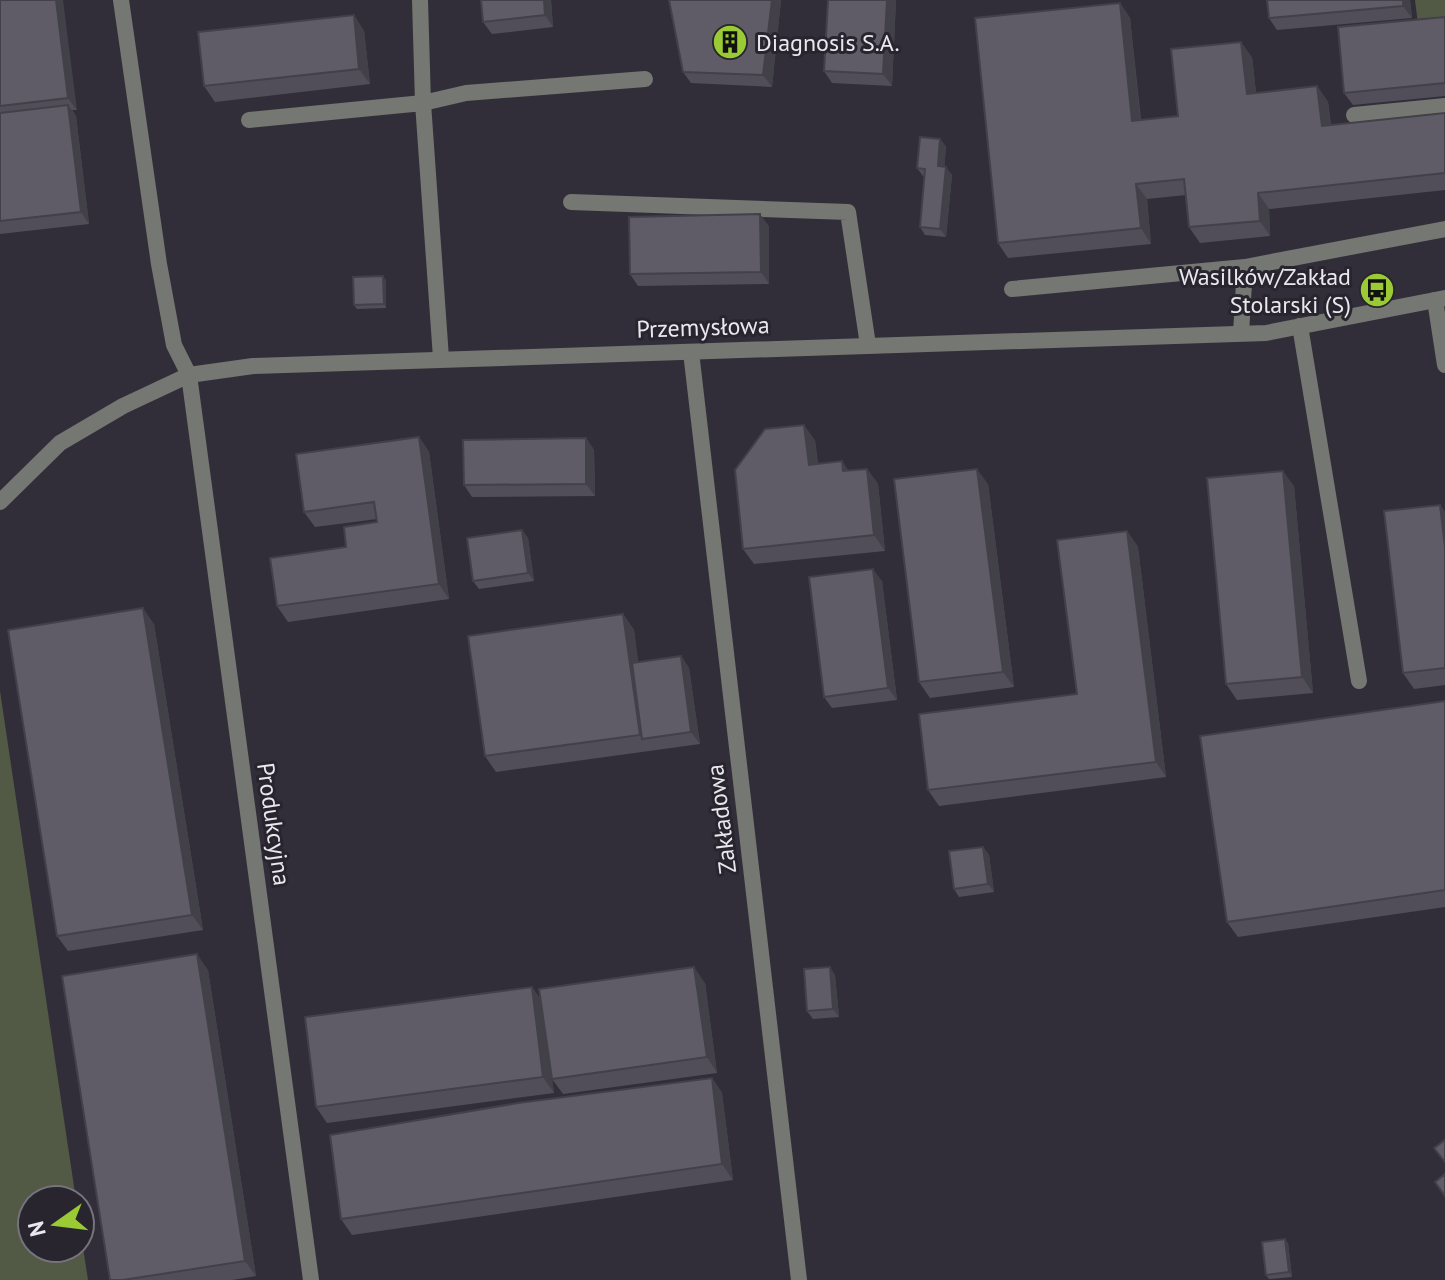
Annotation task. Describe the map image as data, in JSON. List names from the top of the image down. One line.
{"streets":{"street":["Przemysłowa","Zakładowa","Produkcyjna"]},"crossings":[["Przemysłowa","Zakładowa"],["Przemysłowa","Produkcyjna"]],"places":{"building":["Diagnosis S.A."],"bus stop":["Wasilków/Zakład Stolarski (S)"]},"north":"left"}
